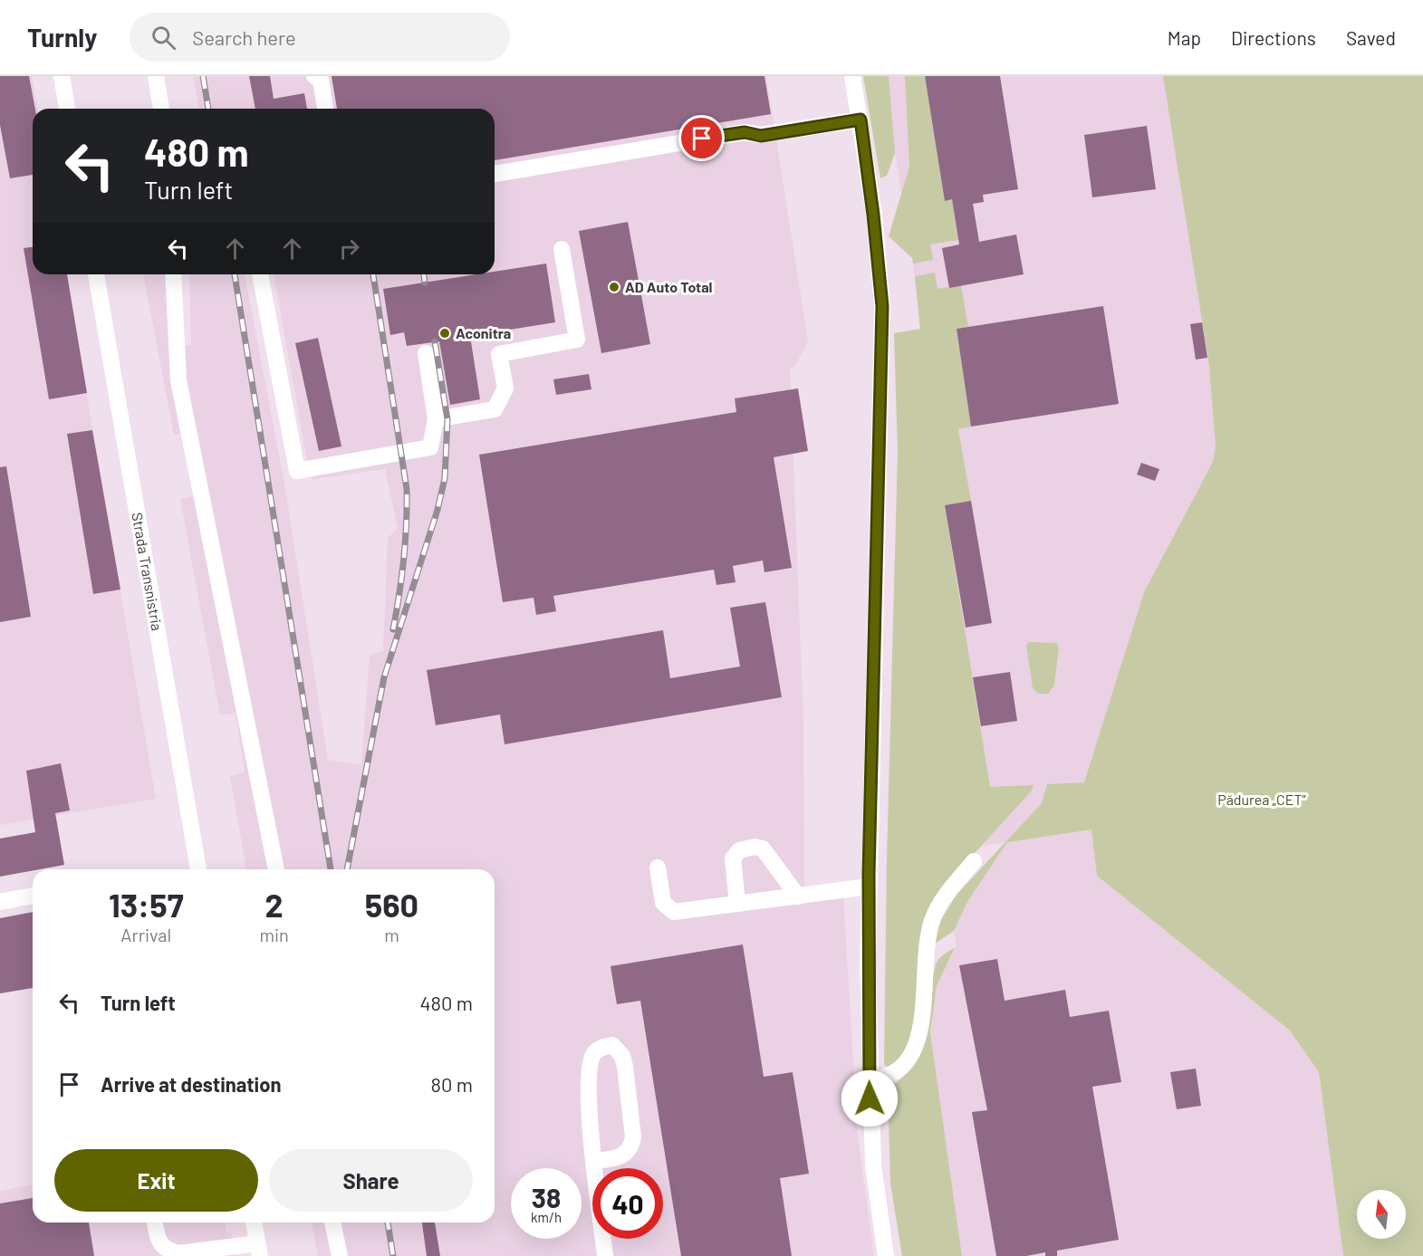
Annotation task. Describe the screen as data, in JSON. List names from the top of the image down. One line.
{"streets":{"street":["Strada Transnistria"]},"parks":["Pădurea „CET”"],"places":["AD Auto Total","Aconitra"],"north":"top","page":{"header":"Turnly","search":"Search here","nav":["Map","Directions","Saved"],"turn":["480 m","Turn left"],"eta":["13:57","Arrival","2","min","560","m"],"list":[{"name":"Turn left","value":"480 m"},{"name":"Arrive at destination","value":"80 m"}],"buttons":["Exit","Share"],"speed":"38 km/h","limit":"40"}}
